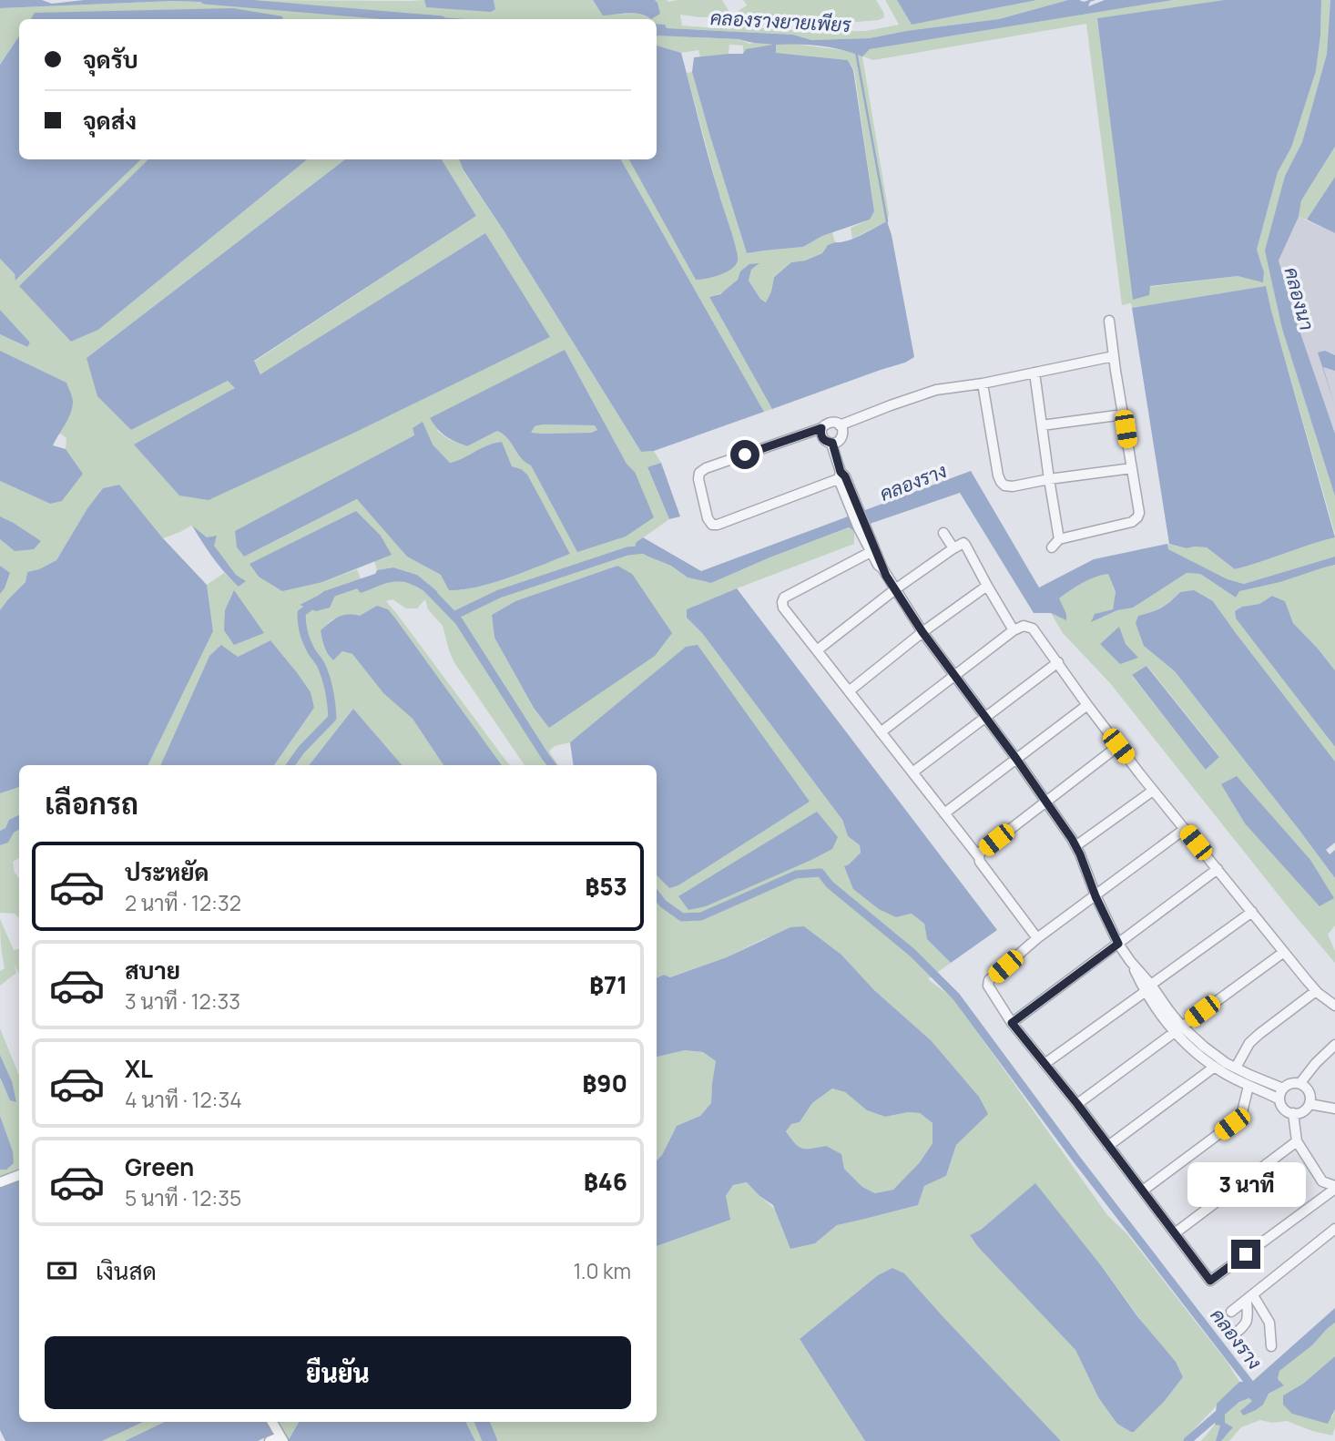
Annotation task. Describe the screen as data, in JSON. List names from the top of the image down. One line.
{"water":["คลองรางยายเพียร","คลองนา","คลองราง"],"page":{"banner":["จุดรับ","จุดส่ง"],"heading":"เลือกรถ","list":[{"name":"ประหยัด","note":"2 นาที · 12:32","value":"฿53"},{"name":"สบาย","note":"3 นาที · 12:33","value":"฿71"},{"name":"XL","note":"4 นาที · 12:34","value":"฿90"},{"name":"Green","note":"5 นาที · 12:35","value":"฿46"}],"bubble":"3 นาที","pay":["เงินสด","1.0 km"],"buttons":"ยืนยัน"}}
